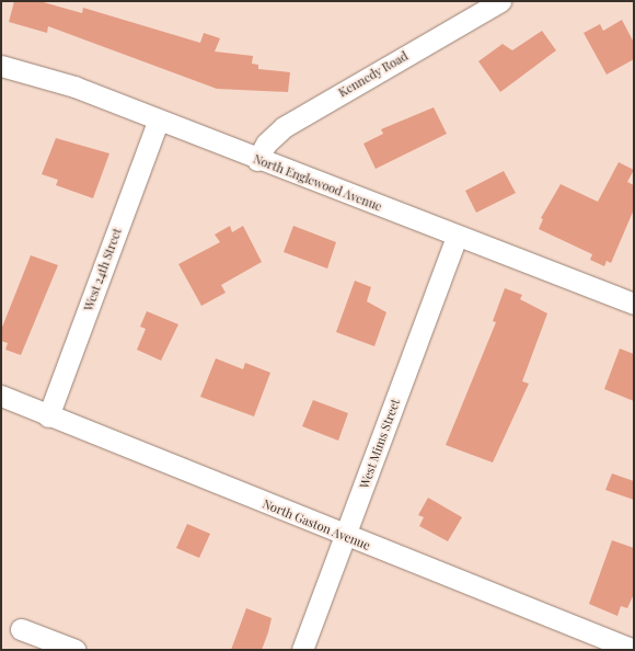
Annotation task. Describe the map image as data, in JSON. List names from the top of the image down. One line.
{"streets":{"street":["Kennedy Road","North Englewood Avenue","West 24th Street","West Mims Street","North Gaston Avenue"]},"crossings":[["Kennedy Road","North Englewood Avenue"],["North Englewood Avenue","West 24th Street"],["North Englewood Avenue","West Mims Street"],["West 24th Street","North Gaston Avenue"],["West Mims Street","North Gaston Avenue"]]}
